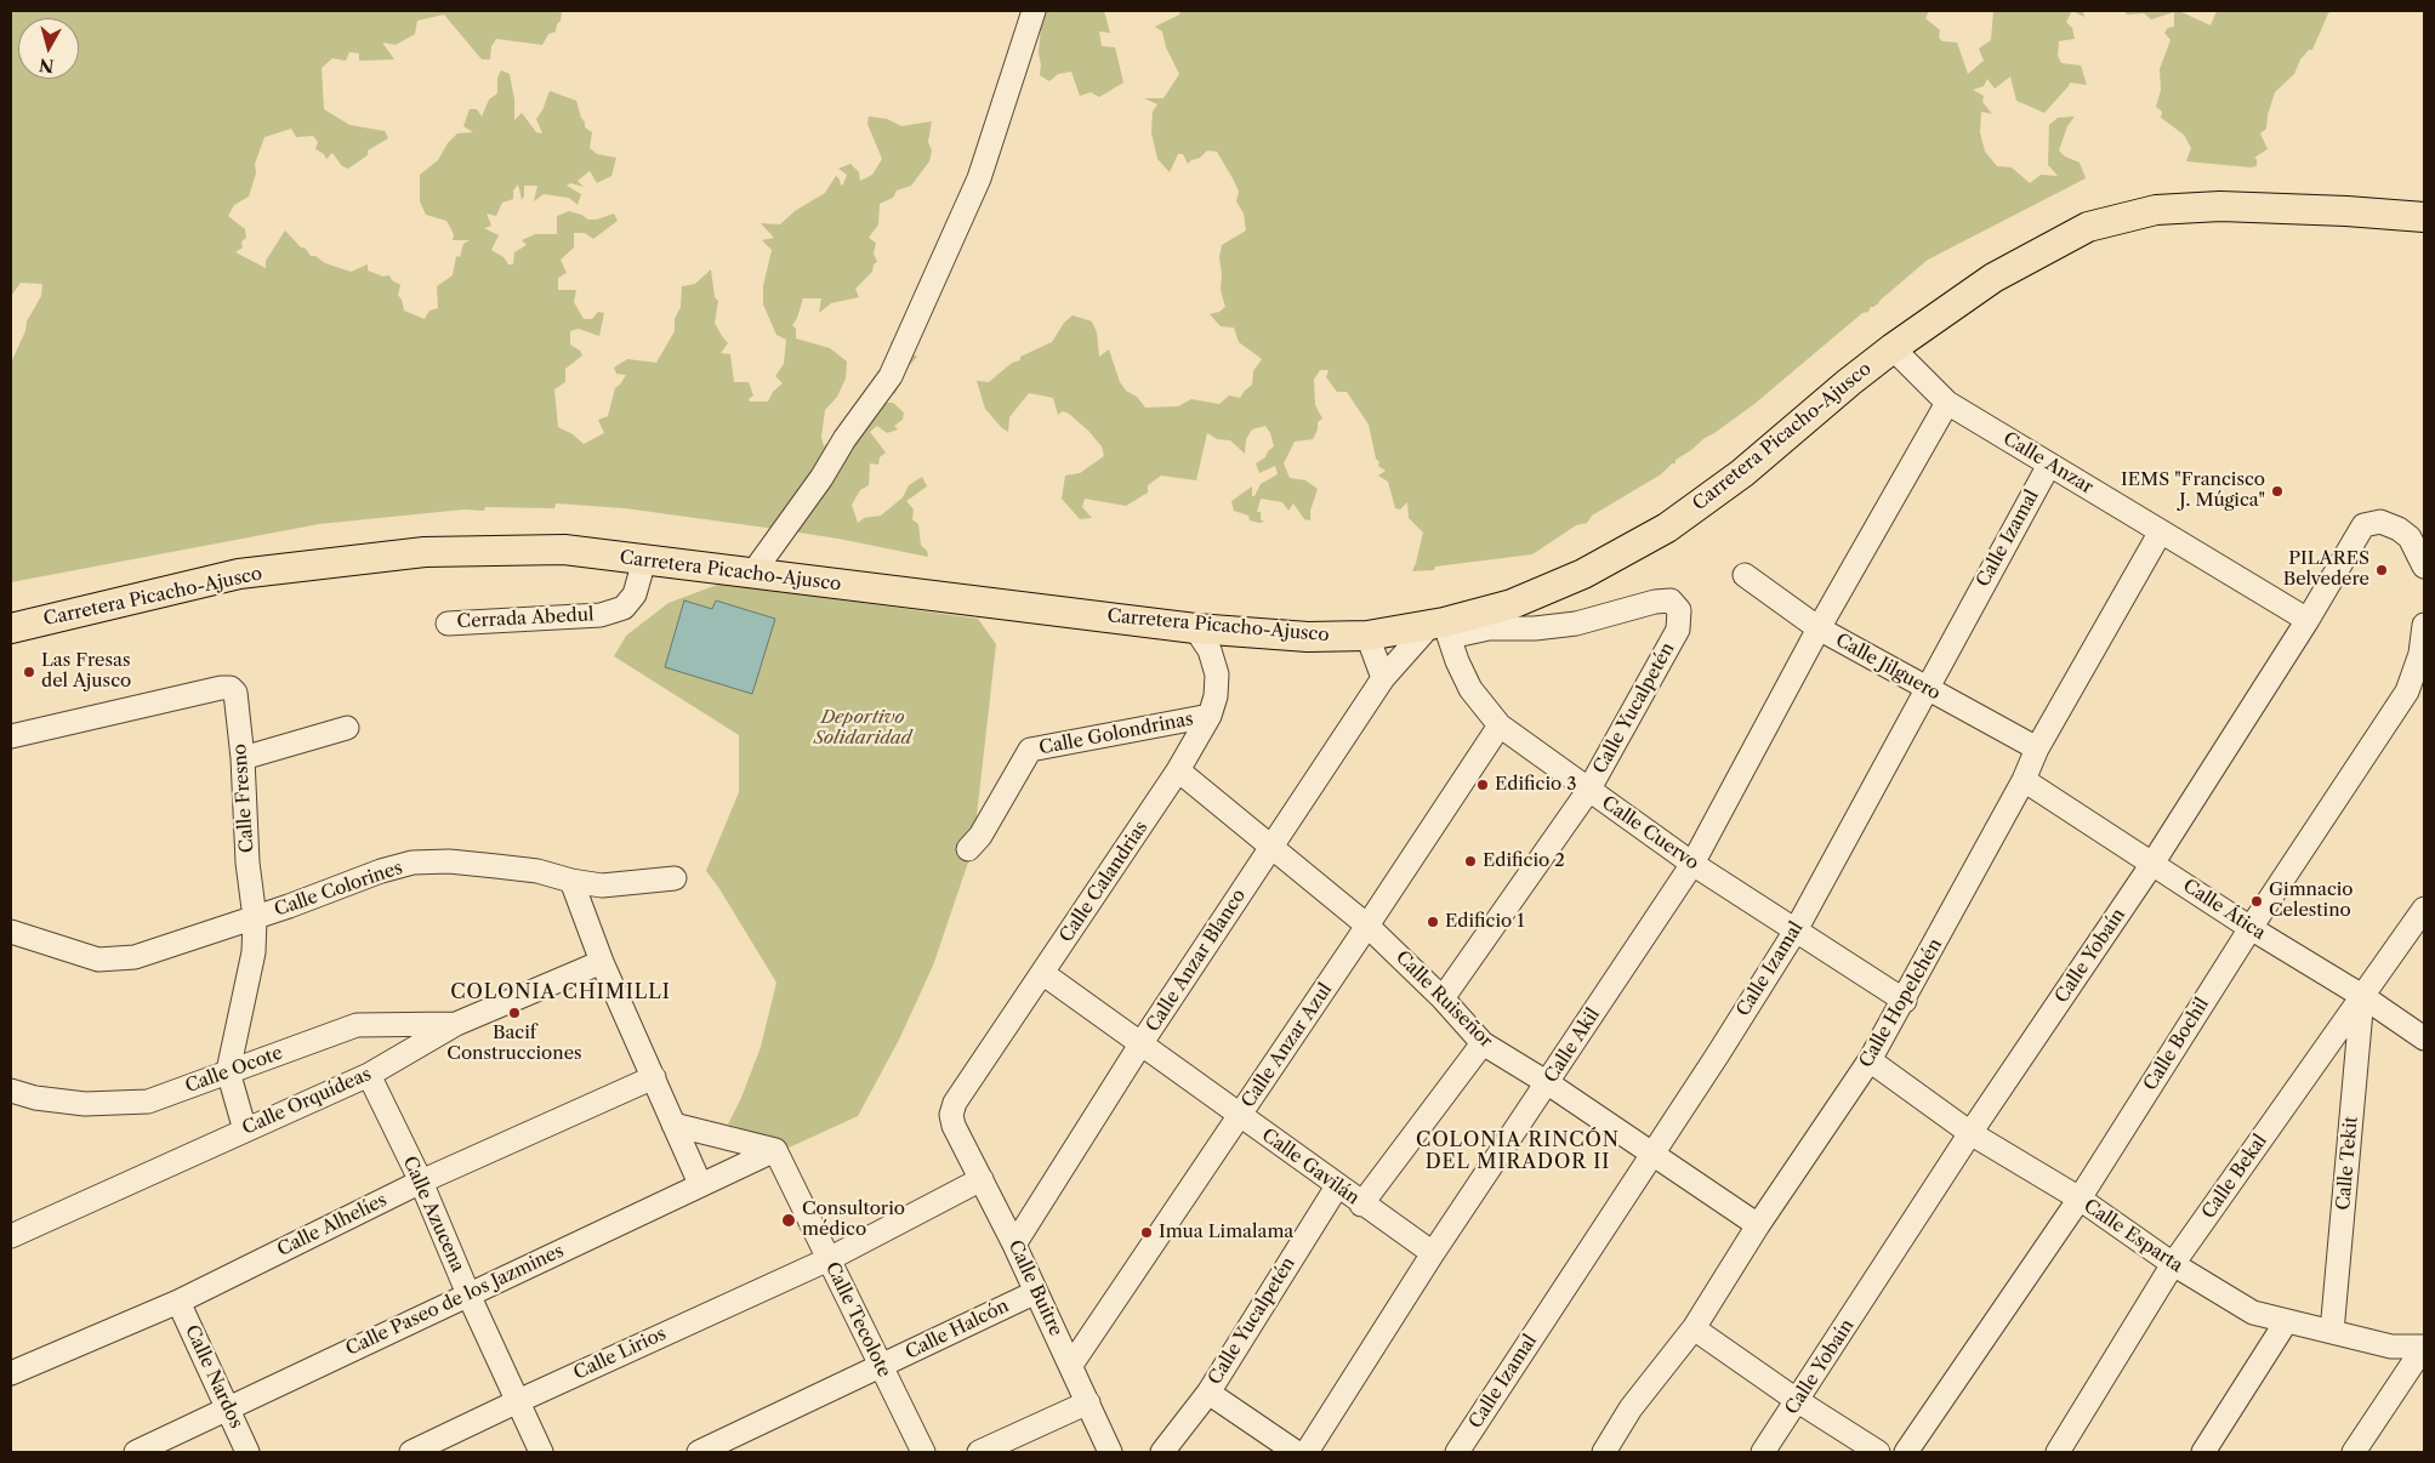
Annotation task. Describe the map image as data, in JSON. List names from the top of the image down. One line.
{"streets":{"main road":["Carretera Picacho-Ajusco"],"street":["Calle Anzar","Calle Izamal","Cerrada Abedul","Calle Jilguero","Calle Yucalpetén","Calle Golondrinas","Calle Fresno","Calle Cuervo","Calle Calandrias","Calle Colorines","Calle Ática","Calle Yobaín","Calle Anzar Blanco","Calle Ruiseñor","Calle Hopelchén","Calle Bochil","Calle Anzar Azul","Calle Akil","Calle Ocote","Calle Orquídeas","Calle Tekit","Calle Gavilán","Calle Bekal","Calle Azucena","Calle Alhelíes","Calle Esparta","Calle Buitre","Calle Paseo de los Jazmines","Calle Tecolote","Calle Halcón","Calle Lirios","Calle Nardos"]},"crossings":[["Carretera Picacho-Ajusco","Calle Anzar"],["Carretera Picacho-Ajusco","Cerrada Abedul"],["Carretera Picacho-Ajusco","Calle Yucalpetén"],["Carretera Picacho-Ajusco","Calle Cuervo"],["Carretera Picacho-Ajusco","Calle Calandrias"],["Carretera Picacho-Ajusco","Calle Anzar Blanco"],["Calle Anzar","Calle Izamal"],["Calle Anzar","Calle Yobaín"],["Calle Anzar","Calle Hopelchén"],["Calle Anzar","Calle Akil"],["Calle Izamal","Calle Jilguero"],["Calle Izamal","Calle Cuervo"],["Calle Izamal","Calle Ruiseñor"],["Calle Jilguero","Calle Hopelchén"],["Calle Jilguero","Calle Akil"],["Calle Yucalpetén","Calle Cuervo"],["Calle Yucalpetén","Calle Anzar Blanco"],["Calle Yucalpetén","Calle Ruiseñor"],["Calle Yucalpetén","Calle Gavilán"],["Calle Golondrinas","Calle Calandrias"],["Calle Fresno","Calle Colorines"],["Calle Fresno","Calle Ocote"],["Calle Fresno","Calle Orquídeas"],["Calle Cuervo","Calle Anzar Blanco"],["Calle Cuervo","Calle Hopelchén"],["Calle Cuervo","Calle Anzar Azul"],["Calle Cuervo","Calle Akil"],["Calle Calandrias","Calle Ruiseñor"],["Calle Calandrias","Calle Gavilán"],["Calle Calandrias","Calle Buitre"],["Calle Ática","Calle Yobaín"],["Calle Ática","Calle Hopelchén"],["Calle Ática","Calle Bochil"],["Calle Ática","Calle Tekit"],["Calle Ática","Calle Bekal"],["Calle Yobaín","Calle Esparta"],["Calle Anzar Blanco","Calle Ruiseñor"],["Calle Anzar Blanco","Calle Gavilán"],["Calle Anzar Blanco","Calle Buitre"],["Calle Ruiseñor","Calle Hopelchén"],["Calle Ruiseñor","Calle Anzar Azul"],["Calle Ruiseñor","Calle Akil"],["Calle Hopelchén","Calle Esparta"],["Calle Bochil","Calle Esparta"],["Calle Anzar Azul","Calle Gavilán"],["Calle Anzar Azul","Calle Buitre"],["Calle Akil","Calle Gavilán"],["Calle Ocote","Calle Orquídeas"],["Calle Orquídeas","Calle Azucena"],["Calle Tekit","Calle Bekal"],["Calle Tekit","Calle Esparta"],["Calle Bekal","Calle Esparta"],["Calle Azucena","Calle Alhelíes"],["Calle Azucena","Calle Paseo de los Jazmines"],["Calle Azucena","Calle Lirios"],["Calle Alhelíes","Calle Nardos"],["Calle Buitre","Calle Halcón"],["Calle Buitre","Calle Lirios"],["Calle Paseo de los Jazmines","Calle Tecolote"],["Calle Paseo de los Jazmines","Calle Nardos"],["Calle Tecolote","Calle Halcón"],["Calle Tecolote","Calle Lirios"]],"districts":["COLONIA CHIMILLI","COLONIA RINCÓN DEL MIRADOR II"],"parks":["Deportivo Solidaridad"],"places":["IEMS \"Francisco J. Múgica\"","PILARES Belvedere","Las Fresas del Ajusco","Edificio 3","Edificio 2","Gimnacio Celestino","Edificio 1","Bacif Construcciones","Consultorio médico","Imua Limalama"],"north":"bottom"}
